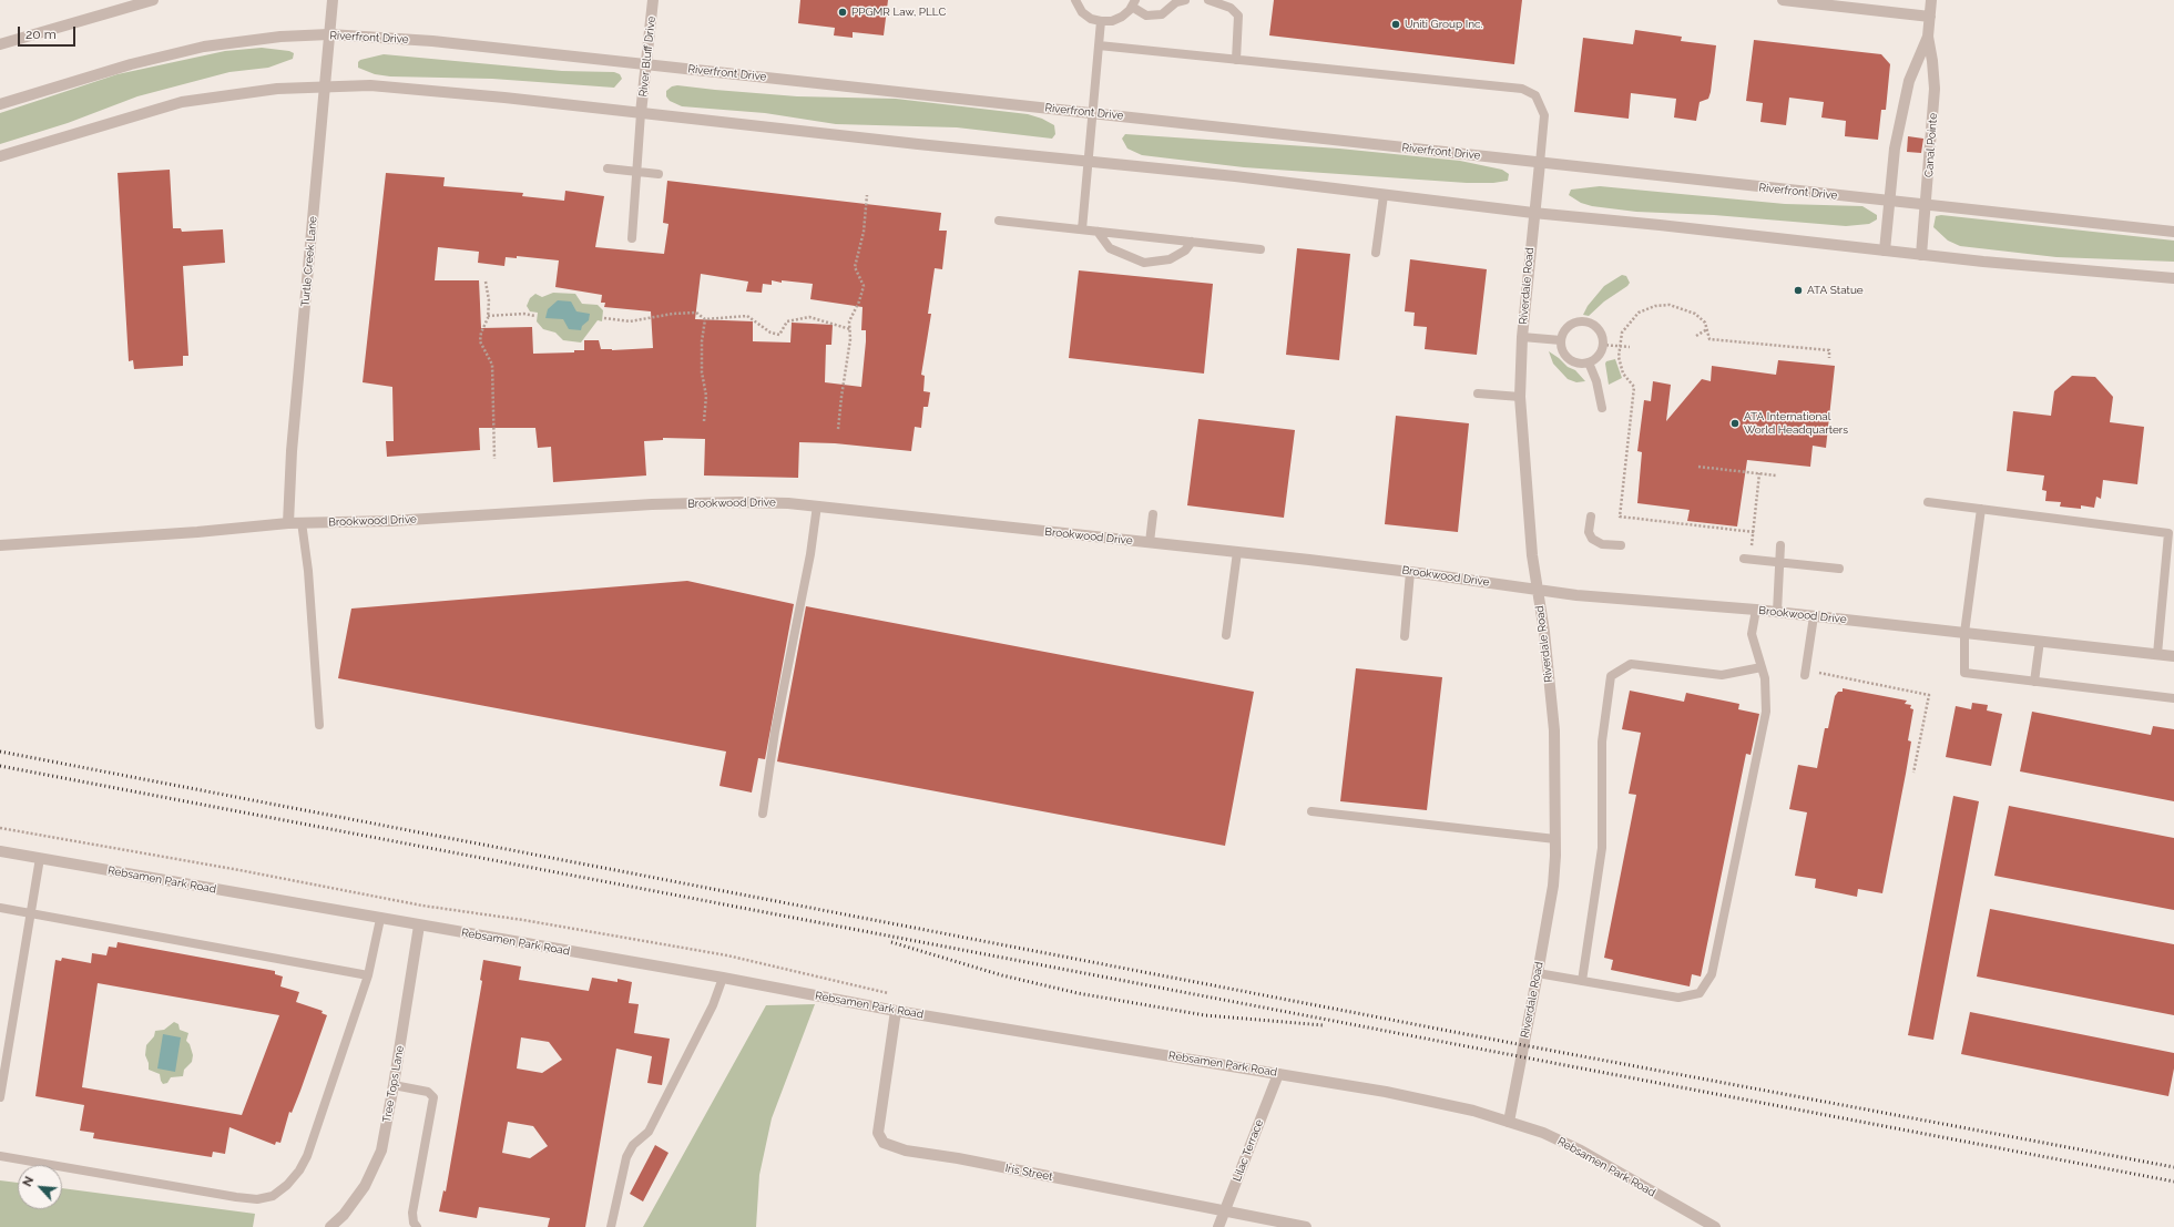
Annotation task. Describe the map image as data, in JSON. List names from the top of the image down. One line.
{"streets":{"street":["Riverfront Drive","River Bluff Drive","Canal Pointe","Turtle Creek Lane","Riverdale Road","Brookwood Drive","Rebsamen Park Road","Tree Tops Lane","Lilac Terrace","Iris Street"]},"crossings":[["Riverfront Drive","River Bluff Drive"],["Riverfront Drive","Canal Pointe"],["Riverfront Drive","Turtle Creek Lane"],["Riverfront Drive","Riverdale Road"],["Turtle Creek Lane","Brookwood Drive"],["Riverdale Road","Brookwood Drive"],["Riverdale Road","Rebsamen Park Road"],["Rebsamen Park Road","Tree Tops Lane"],["Rebsamen Park Road","Lilac Terrace"],["Rebsamen Park Road","Iris Street"],["Lilac Terrace","Iris Street"]],"places":["PPGMR Law, PLLC","Uniti Group Inc.","ATA Statue","ATA International World Headquarters"],"scale_bar":"20 m","north":"top left"}
